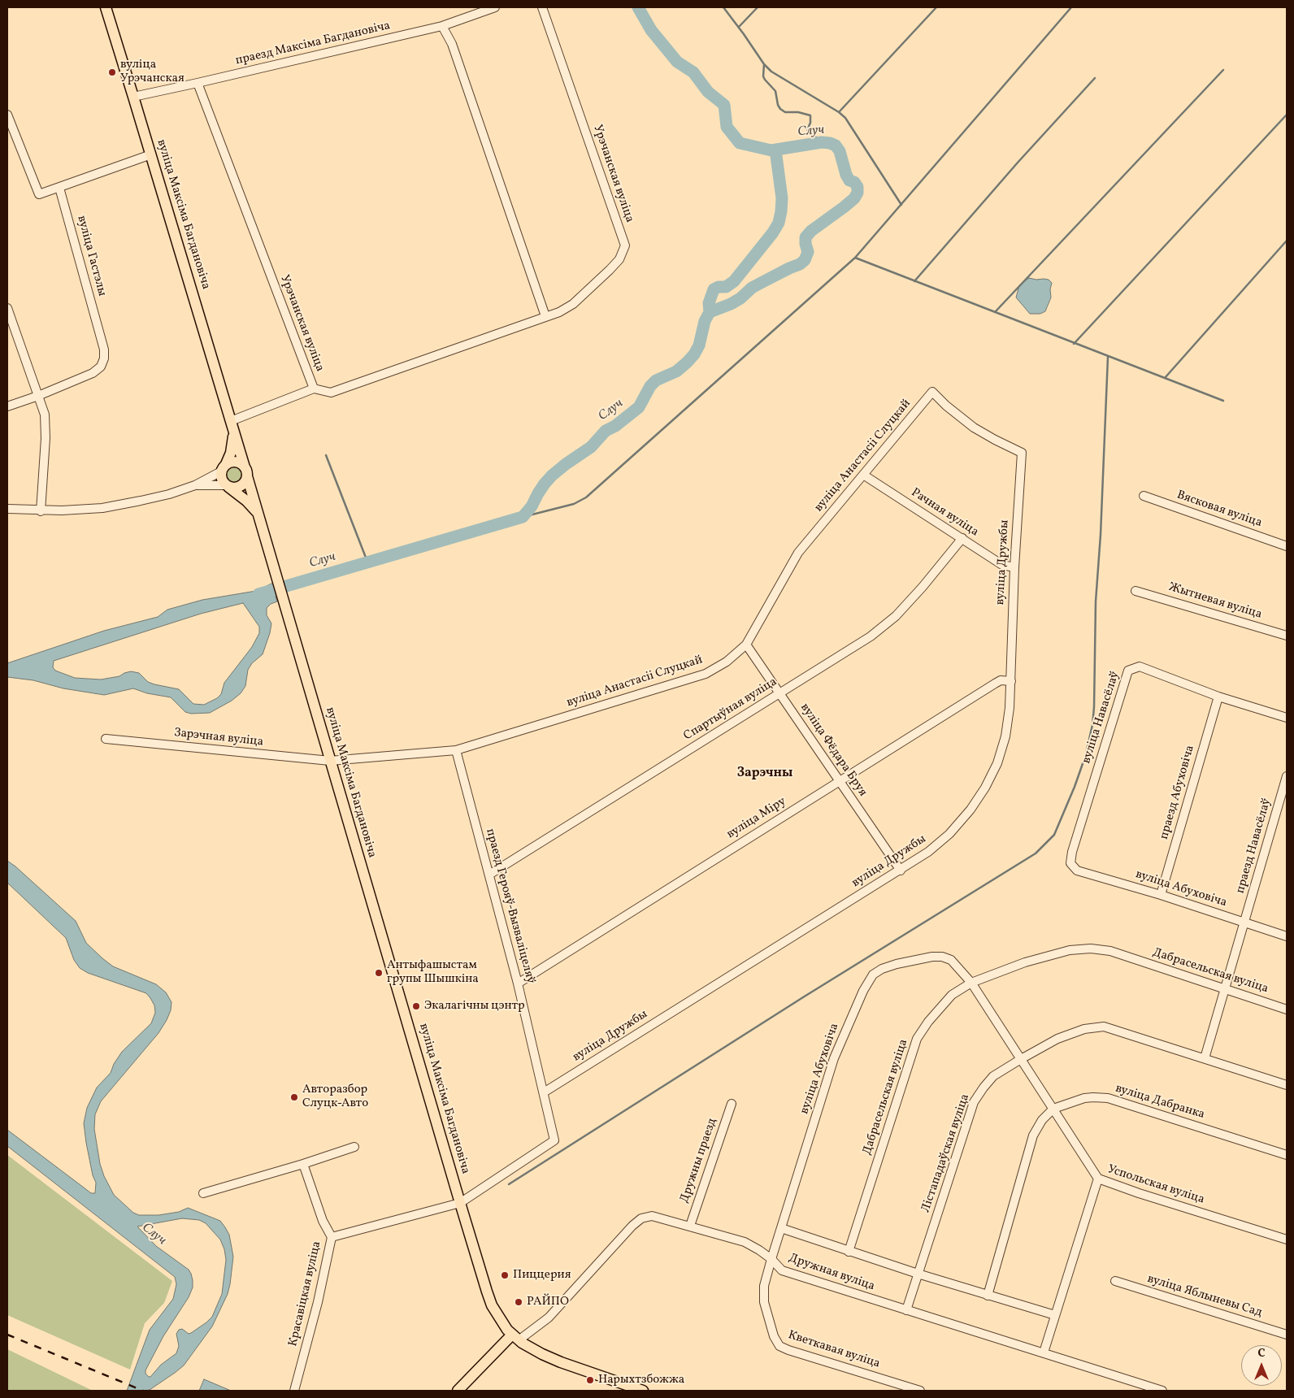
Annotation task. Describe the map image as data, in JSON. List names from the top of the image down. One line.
{"streets":{"main road":["вуліца Максіма Багдановіча"],"street":["праезд Максіма Багдановіча","Урэчанская вуліца","вуліца Гастэлы","вуліца Анастасіі Слуцкай","Вясковая вуліца","Рачная вуліца","вуліца Дружбы","Жытневая вуліца","Спартыўная вуліца","вуліца Навасёлаў","Зарэчная вуліца","вуліца Фёдара Бруя","праезд Абуховіча","вуліца Міру","праезд Навасёлаў","вуліца Абуховіча","праезд Герояў-Вызваліцеляў","Дабрасельская вуліца","вуліца Дабранка","Лістападаўская вуліца","Дружны праезд","Успольская вуліца","Дружная вуліца","Красавіцкая вуліца","вуліца Яблыневы Сад","Кветкавая вуліца"]},"crossings":[["праезд Максіма Багдановіча","Урэчанская вуліца"],["праезд Максіма Багдановіча","вуліца Максіма Багдановіча"],["вуліца Максіма Багдановіча","вуліца Анастасіі Слуцкай"],["вуліца Максіма Багдановіча","Зарэчная вуліца"],["вуліца Максіма Багдановіча","Дружная вуліца"],["вуліца Максіма Багдановіча","Красавіцкая вуліца"],["вуліца Анастасіі Слуцкай","Рачная вуліца"],["вуліца Анастасіі Слуцкай","вуліца Дружбы"],["вуліца Анастасіі Слуцкай","Зарэчная вуліца"],["вуліца Анастасіі Слуцкай","вуліца Фёдара Бруя"],["вуліца Анастасіі Слуцкай","праезд Герояў-Вызваліцеляў"],["Рачная вуліца","вуліца Дружбы"],["Рачная вуліца","Спартыўная вуліца"],["вуліца Дружбы","вуліца Фёдара Бруя"],["вуліца Дружбы","вуліца Міру"],["вуліца Дружбы","праезд Герояў-Вызваліцеляў"],["Спартыўная вуліца","вуліца Фёдара Бруя"],["Спартыўная вуліца","праезд Герояў-Вызваліцеляў"],["вуліца Навасёлаў","праезд Абуховіча"],["вуліца Навасёлаў","вуліца Абуховіча"],["вуліца Фёдара Бруя","вуліца Міру"],["праезд Абуховіча","вуліца Абуховіча"],["вуліца Міру","праезд Герояў-Вызваліцеляў"],["праезд Навасёлаў","вуліца Абуховіча"],["праезд Навасёлаў","Дабрасельская вуліца"],["праезд Навасёлаў","Лістападаўская вуліца"],["вуліца Абуховіча","Дабрасельская вуліца"],["вуліца Абуховіча","Дружная вуліца"],["вуліца Абуховіча","Кветкавая вуліца"],["праезд Герояў-Вызваліцеляў","Красавіцкая вуліца"],["Лістападаўская вуліца","Дружная вуліца"],["Дружны праезд","Дружная вуліца"],["Успольская вуліца","Дружная вуліца"],["Дружная вуліца","Кветкавая вуліца"]],"districts":["Зарэчны"],"water":["Случ"],"places":["вуліца Урэчанская","Антыфашыстам групы Шышкіна","Экалагічны цэнтр","Авторазбор Слуцк-Авто","Пиццерия","РАЙПО","Нарыхтзбожжа"],"north":"top"}
